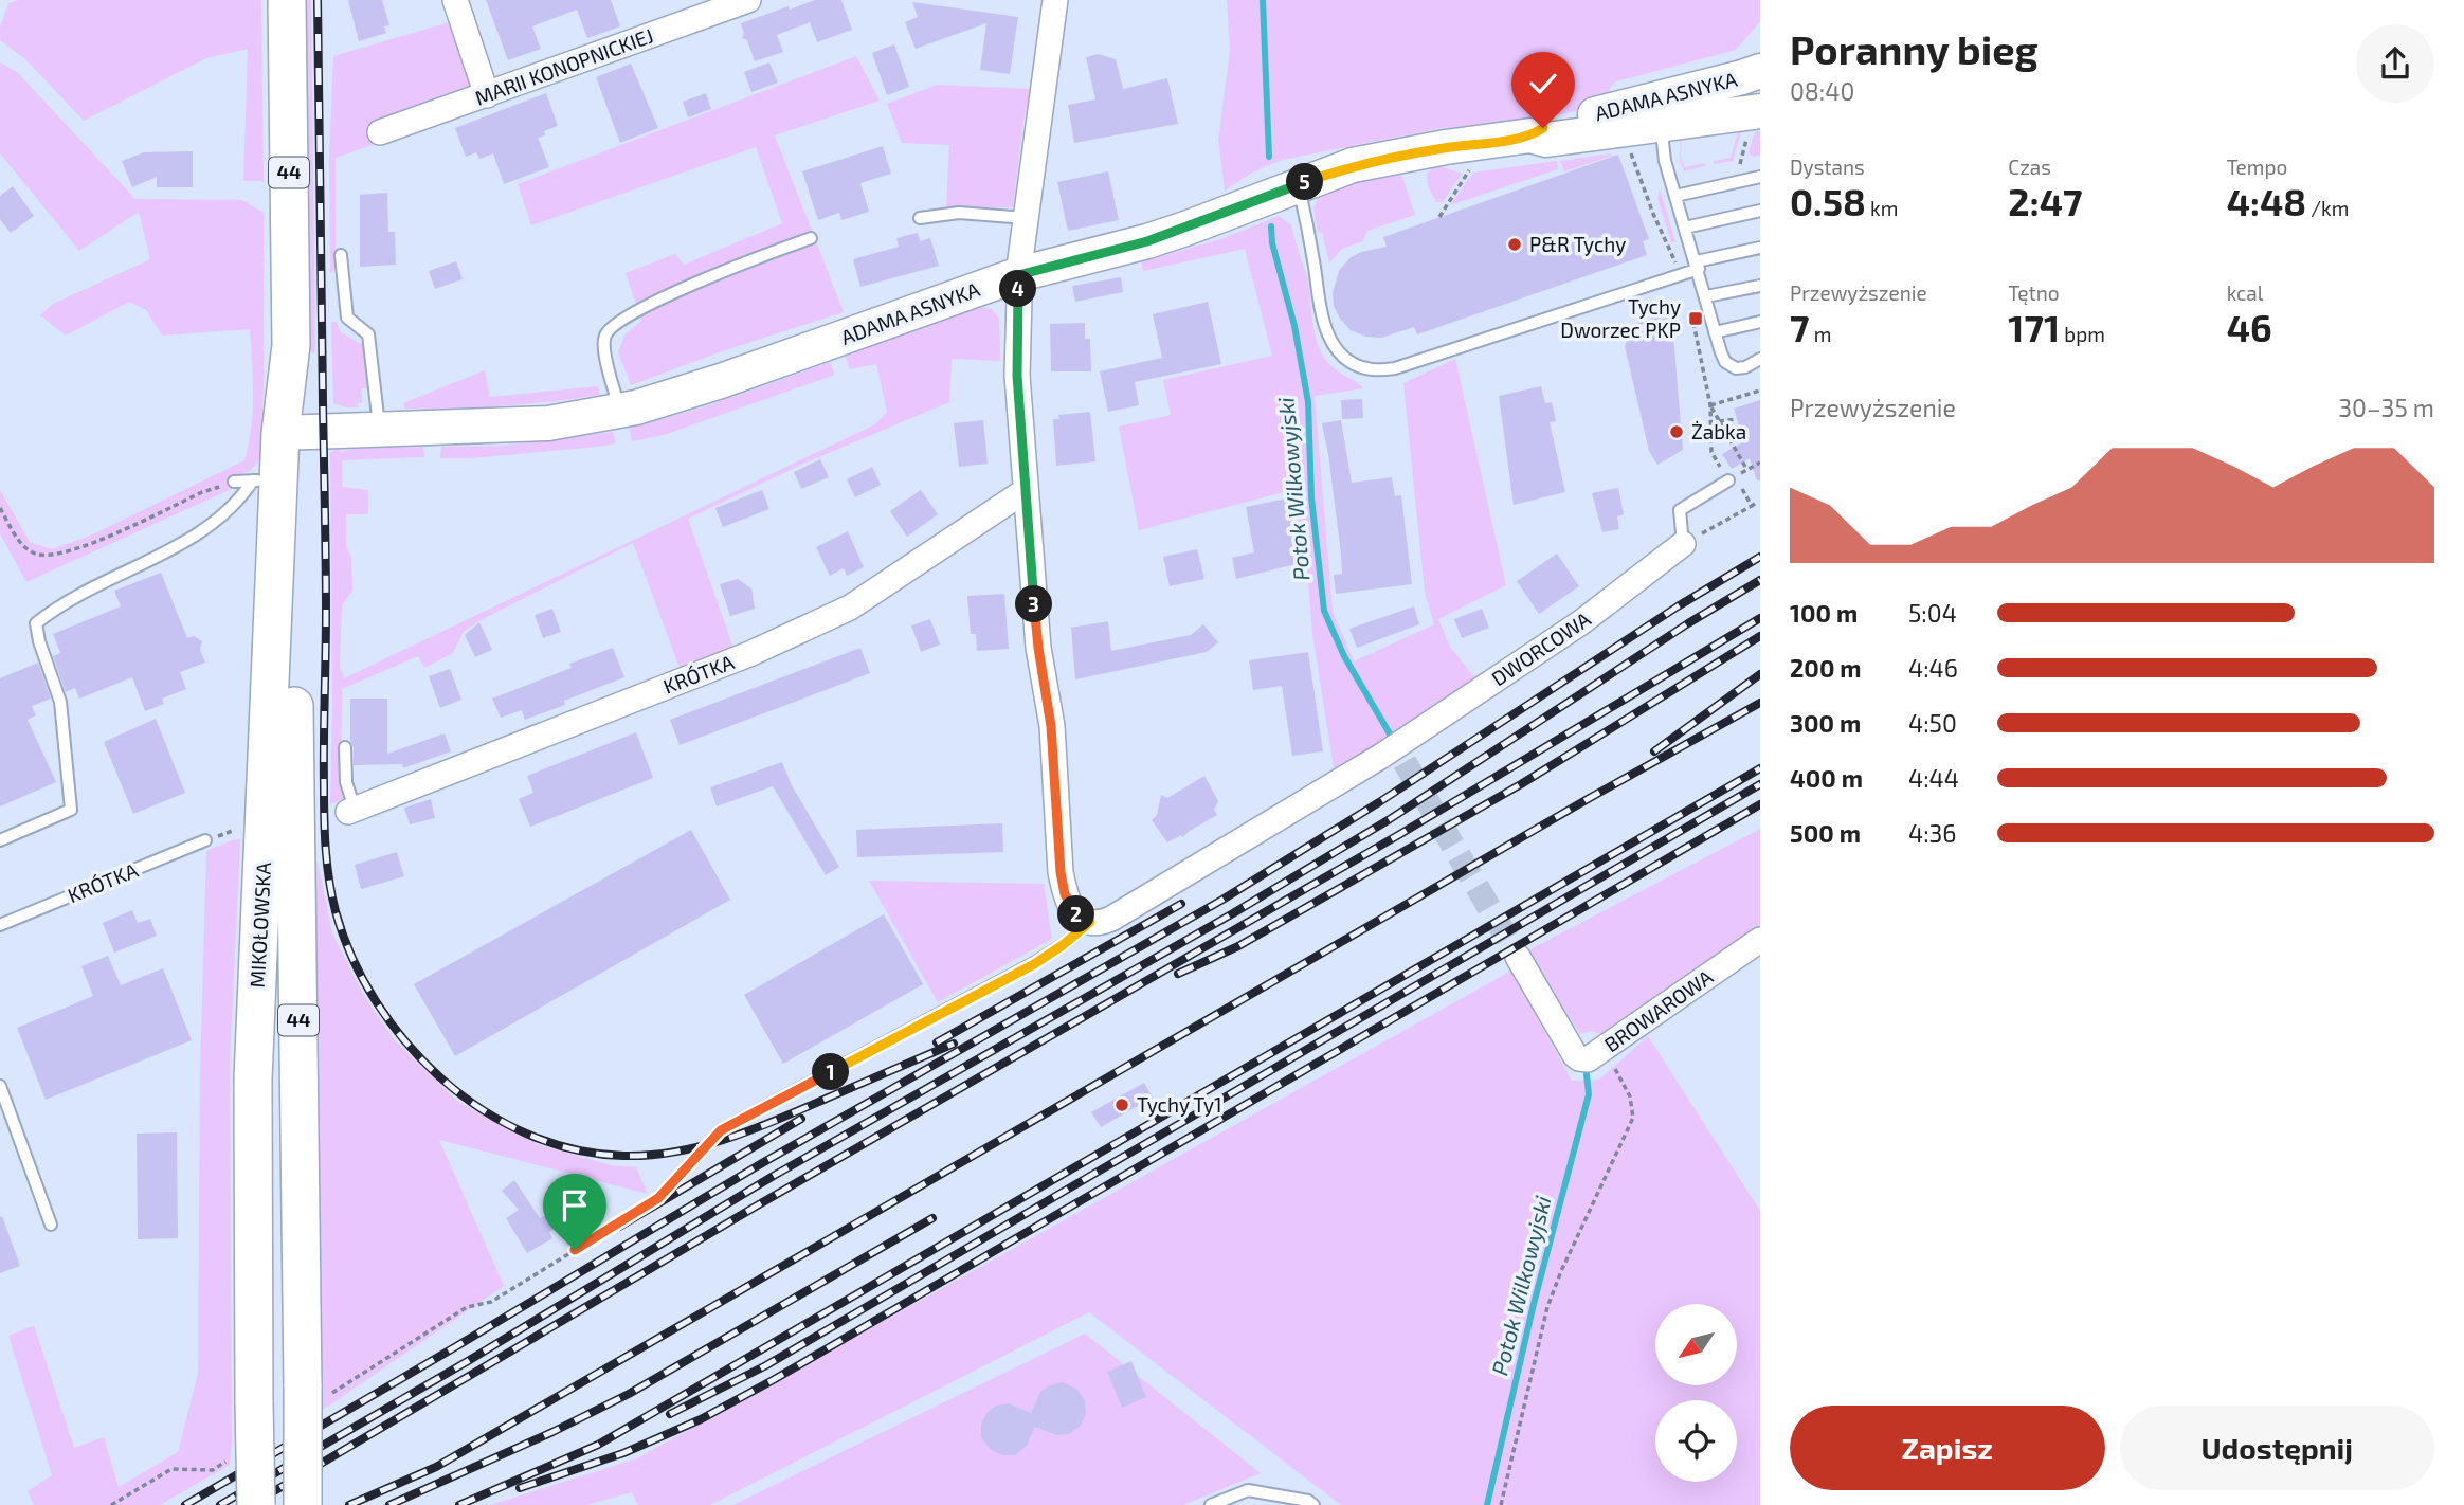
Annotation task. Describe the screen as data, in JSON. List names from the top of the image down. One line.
{"streets":{"main road":["44","MIKOŁOWSKA"],"street":["MARII KONOPNICKIEJ","ADAMA ASNYKA","DWORCOWA","KRÓTKA","BROWAROWA"]},"crossings":[["ADAMA ASNYKA","MIKOŁOWSKA"]],"water":["Potok Wilkowyjski"],"places":{"other":["P&R Tychy","Żabka","Tychy Ty1"],"transit":["Tychy Dworzec PKP"]},"north":"bottom left","page":{"heading":["Poranny bieg","08:40"],"stats":[["Dystans","0.58 km"],["Czas","2:47"],["Tempo","4:48 /km"],["Przewyższenie","7 m"],["Tętno","171 bpm"],["kcal","46"]],"pins":["5","4","3","2","1"],"chart":["Przewyższenie","30–35 m"],"list":[{"name":"100 m","note":"5:04"},{"name":"200 m","note":"4:46"},{"name":"300 m","note":"4:50"},{"name":"400 m","note":"4:44"},{"name":"500 m","note":"4:36"}],"buttons":["Zapisz","Udostępnij"]}}
